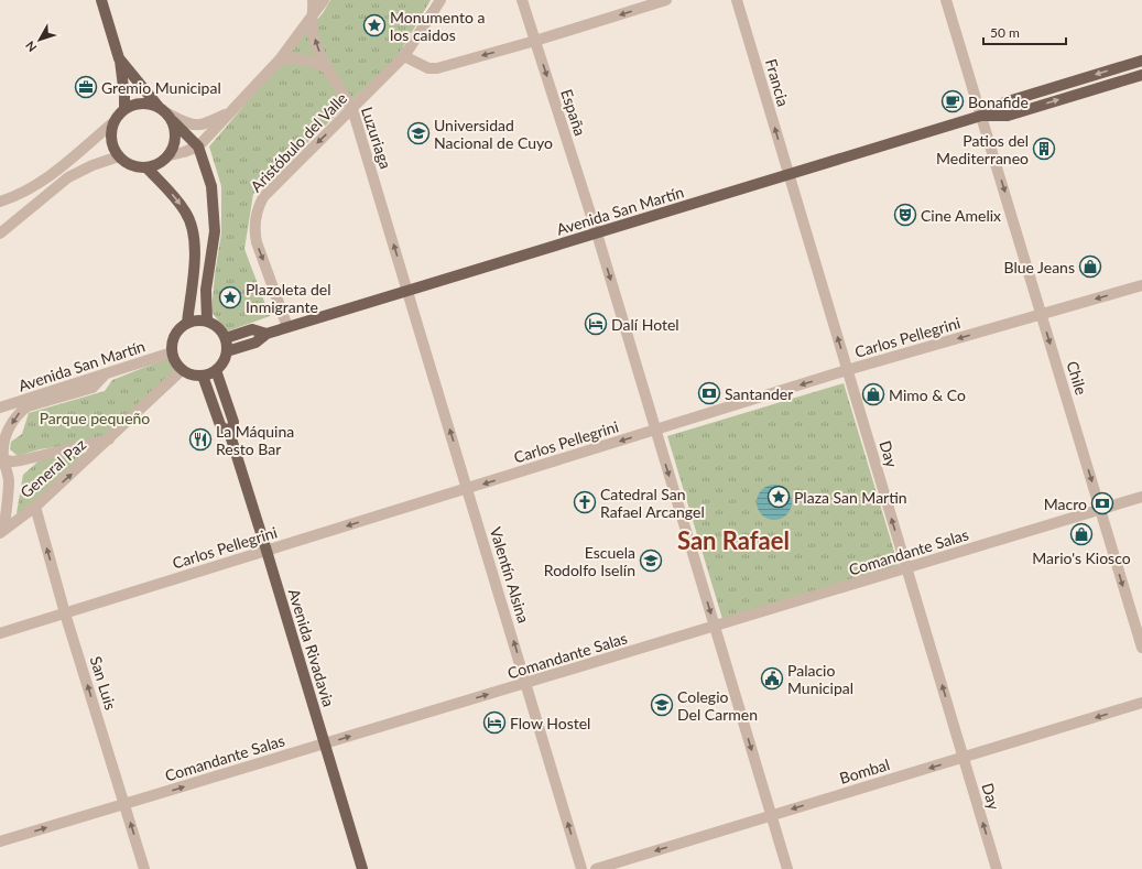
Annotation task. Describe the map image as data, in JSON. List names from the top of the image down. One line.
{"streets":{"main road":["Avenida San Martín","Avenida Rivadavia"],"street":["Francia","España","Luzuriaga","Aristóbulo del Valle","Carlos Pellegrini","Chile","Day","General Paz","Comandante Salas","Valentín Alsina","San Luis","Bombal"]},"crossings":[["Francia","Avenida San Martín"],["Francia","Day"],["España","Avenida San Martín"],["España","Carlos Pellegrini"],["España","Comandante Salas"],["España","Bombal"],["Luzuriaga","Aristóbulo del Valle"],["Luzuriaga","Avenida San Martín"],["Luzuriaga","Valentín Alsina"],["Aristóbulo del Valle","Avenida San Martín"],["Avenida San Martín","Chile"],["Avenida San Martín","Day"],["Avenida San Martín","General Paz"],["Avenida San Martín","Valentín Alsina"],["Avenida San Martín","Avenida Rivadavia"],["Carlos Pellegrini","Chile"],["Carlos Pellegrini","Day"],["Carlos Pellegrini","Valentín Alsina"],["Carlos Pellegrini","Avenida Rivadavia"],["Carlos Pellegrini","San Luis"],["Chile","Comandante Salas"],["Day","Comandante Salas"],["Day","Bombal"],["General Paz","Avenida Rivadavia"],["General Paz","San Luis"],["Comandante Salas","Valentín Alsina"],["Comandante Salas","Avenida Rivadavia"],["Comandante Salas","San Luis"]],"one_way":["Francia","España","Luzuriaga","Aristóbulo del Valle","Carlos Pellegrini","Chile","Day","Comandante Salas","Valentín Alsina","San Luis","Bombal"],"districts":["San Rafael"],"parks":["Parque pequeño"],"places":{"place":["Monumento a los caidos","Plazoleta del Inmigrante","Plaza San Martin"],"office":["Gremio Municipal"],"cafe":["Bonafide"],"school or university":["Universidad Nacional de Cuyo","Escuela Rodolfo Iselín","Colegio Del Carmen"],"building":["Patios del Mediterraneo"],"theatre":["Cine Amelix"],"shop":["Blue Jeans","Mimo & Co","Mario's Kiosco"],"hotel":["Dalí Hotel","Flow Hostel"],"bank":["Santander","Macro"],"restaurant":["La Máquina Resto Bar"],"church":["Catedral San Rafael Arcangel"],"public building":["Palacio Municipal"]},"scale_bar":"50 m","north":"bottom left"}
